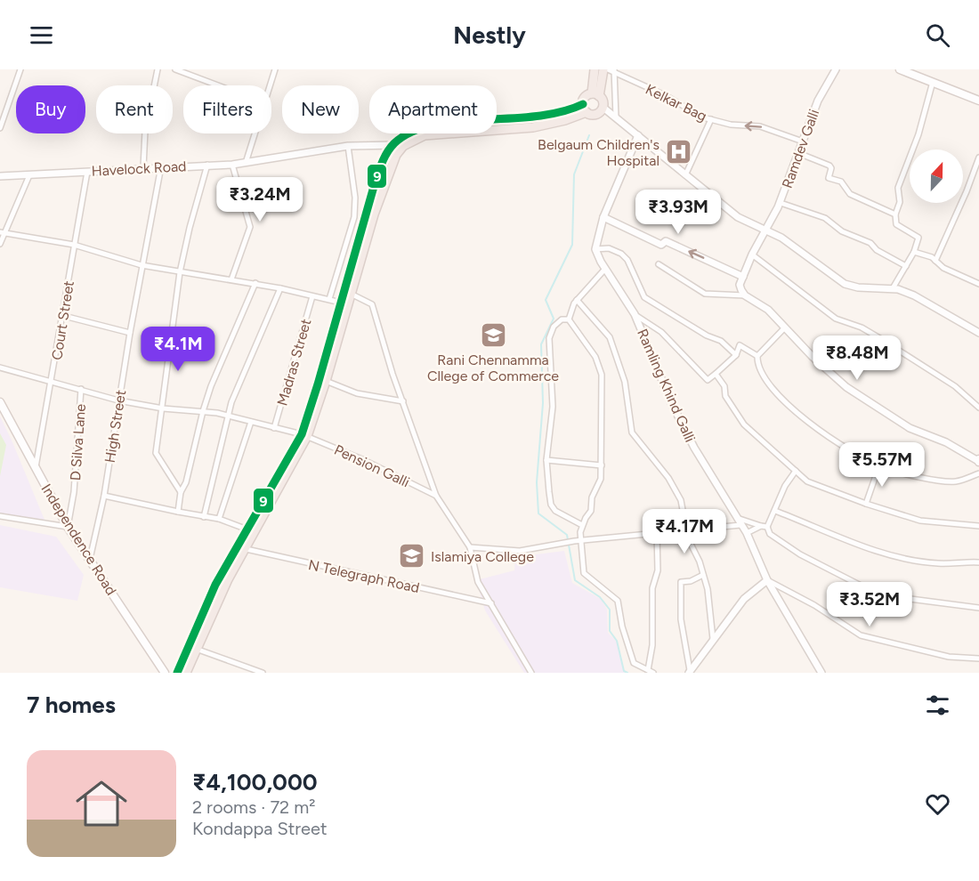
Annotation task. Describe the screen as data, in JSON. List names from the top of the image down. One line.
{"streets":{"main road":["Independence Road"],"street":["Kelkar Bag","Ramdev Galli","Havelock Road","Court Street","Madras Street","Ramling Khind Galli","High Street","D Silva Lane","Pension Galli","N Telegraph Road"]},"crossings":[["Kelkar Bag","Ramdev Galli"],["Havelock Road","Court Street"],["Havelock Road","High Street"],["Court Street","Pension Galli"],["Court Street","Independence Road"],["Madras Street","Pension Galli"],["High Street","Pension Galli"],["High Street","Independence Road"],["D Silva Lane","Pension Galli"],["D Silva Lane","Independence Road"]],"one_way":["Kelkar Bag"],"places":{"hospital":["Belgaum Children's Hospital"],"school or university":["Rani Chennamma Cllege of Commerce","Islamiya College"]},"lines":["transit line 9"],"north":"top","page":{"header":"Nestly","chip":["Buy","Rent","Filters","New","Apartment"],"price":["₹3.24M","₹3.93M","₹4.1M","₹8.48M","₹5.57M","₹4.17M","₹3.52M"],"heading":"7 homes","list":[{"name":"₹4,100,000","note":"2 rooms · 72 m² · Kondappa Street"}]}}
